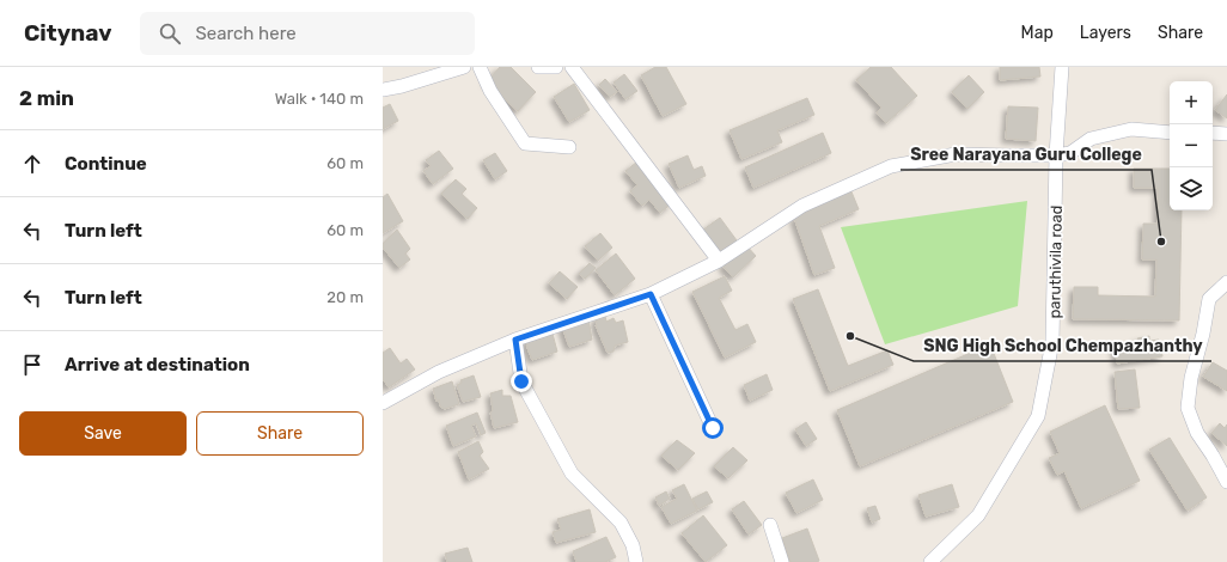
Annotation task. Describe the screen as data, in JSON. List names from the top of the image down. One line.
{"streets":{"street":["paruthivila road"]},"places":["Sree Narayana Guru College","SNG High School Chempazhanthy"],"page":{"header":"Citynav","search":"Search here","nav":["Map","Layers","Share"],"heading":["2 min","Walk · 140 m"],"map_buttons":["+","−"],"list":[["Continue","60 m"],["Turn left","60 m"],["Turn left","20 m"],"Arrive at destination"],"buttons":["Save","Share"]}}
